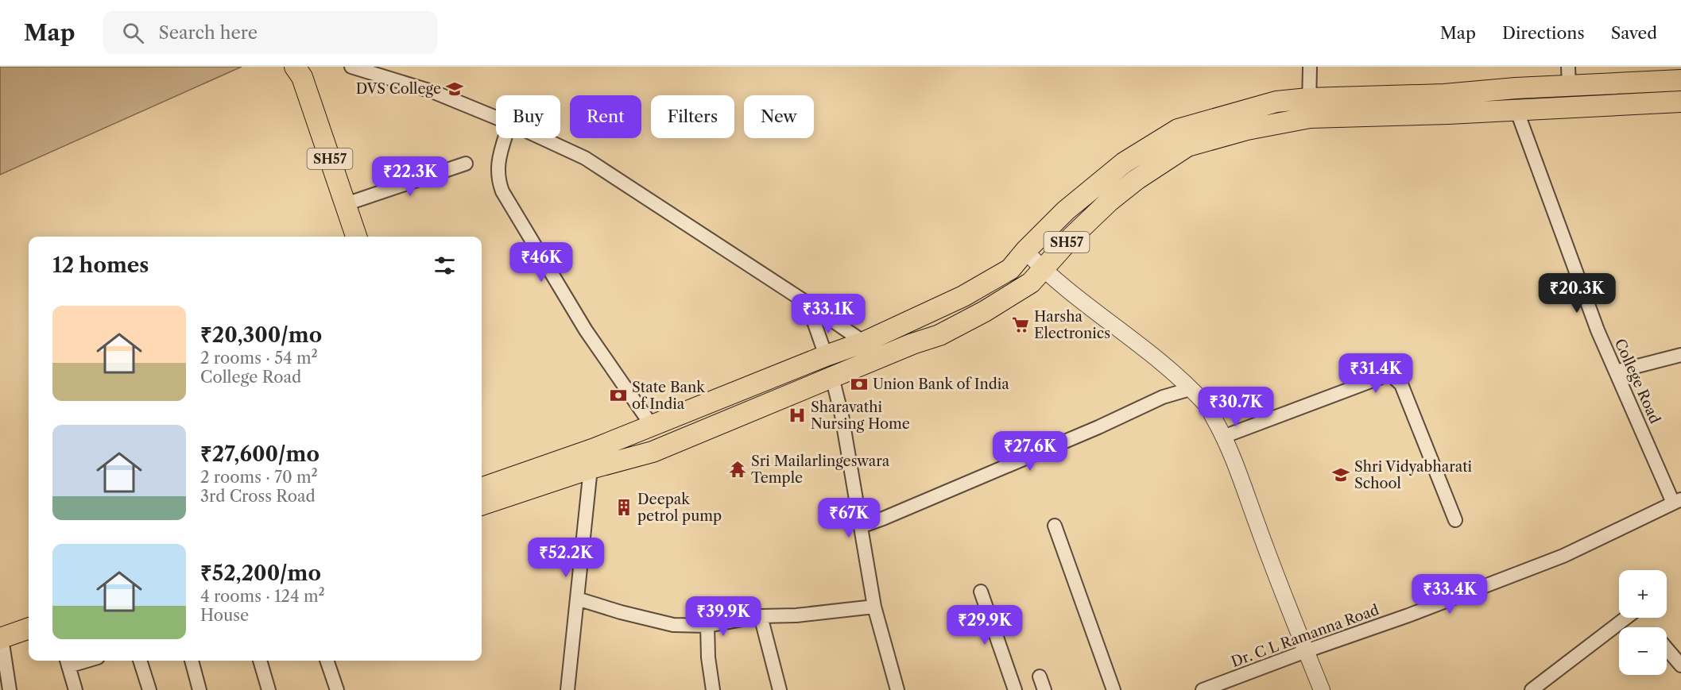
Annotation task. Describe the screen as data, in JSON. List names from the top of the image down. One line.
{"streets":{"main road":["SH57"],"street":["College Road","Dr. C L Ramanna Road"]},"crossings":[["SH57","College Road"],["College Road","Dr. C L Ramanna Road"]],"places":{"school or university":["DVS College","Shri Vidyabharati School"],"supermarket":["Harsha Electronics"],"bank":["Union Bank of India","State Bank of India"],"hospital":["Sharavathi Nursing Home"],"temple":["Sri Mailarlingeswara Temple"],"building":["Deepak petrol pump"]},"page":{"header":"Map","search":"Search here","nav":["Map","Directions","Saved"],"chip":["Buy","Rent","Filters","New"],"price":["₹22.3K","₹46K","₹20.3K","₹33.1K","₹31.4K","₹30.7K","₹27.6K","₹67K","₹52.2K","₹33.4K","₹39.9K","₹29.9K"],"heading":"12 homes","list":[{"name":"₹20,300/mo","note":"2 rooms · 54 m² · College Road"},{"name":"₹27,600/mo","note":"2 rooms · 70 m² · 3rd Cross Road"},{"name":"₹52,200/mo","note":"4 rooms · 124 m² · House"}],"map_buttons":["+","−"]}}
